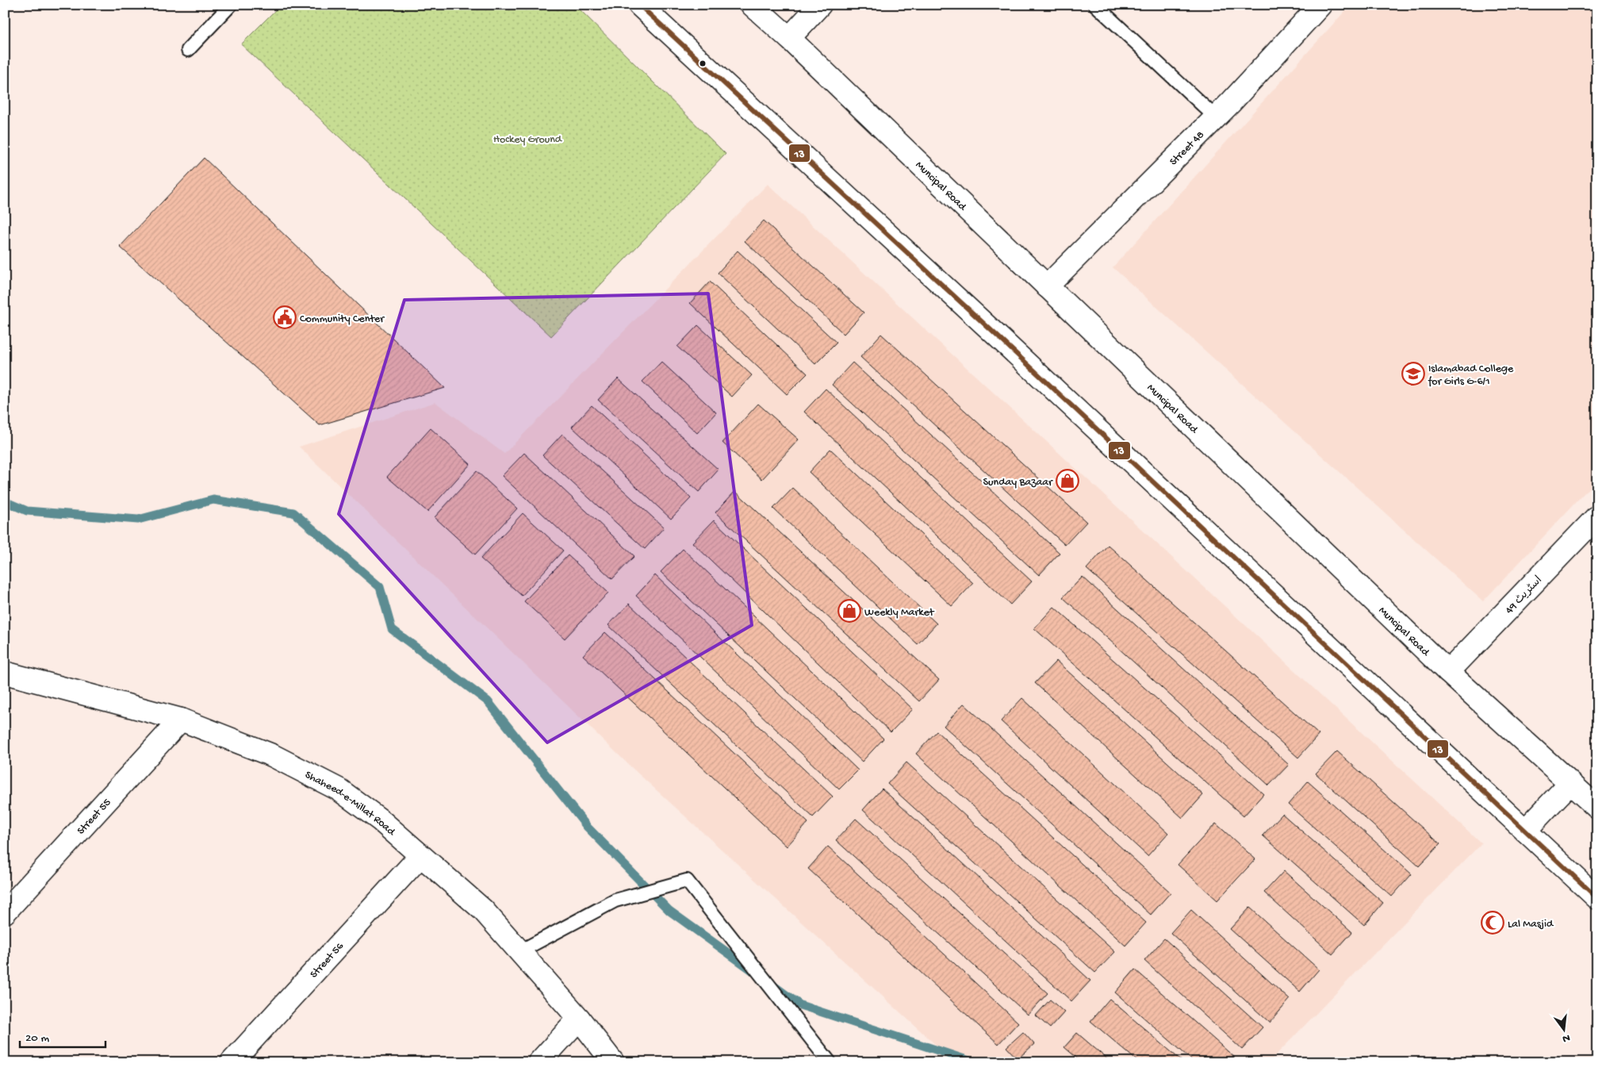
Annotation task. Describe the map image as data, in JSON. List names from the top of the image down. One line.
{"streets":{"street":["Street 48","Muncipal Road","اسٹریٹ 49","Shaheed-e-Millat Road","Street 55","Street 56"]},"crossings":[["Street 48","Muncipal Road"],["Muncipal Road","اسٹریٹ 49"],["Shaheed-e-Millat Road","Street 55"],["Shaheed-e-Millat Road","Street 56"]],"parks":["Hockey Ground"],"places":{"public building":["Community Center"],"school or university":["Islamabad College for Girls G-6/1"],"shop":["Sunday Bazaar","Weekly Market"],"mosque":["Lal Masjid"]},"lines":["transit line 13"],"scale_bar":"20 m","north":"bottom"}
